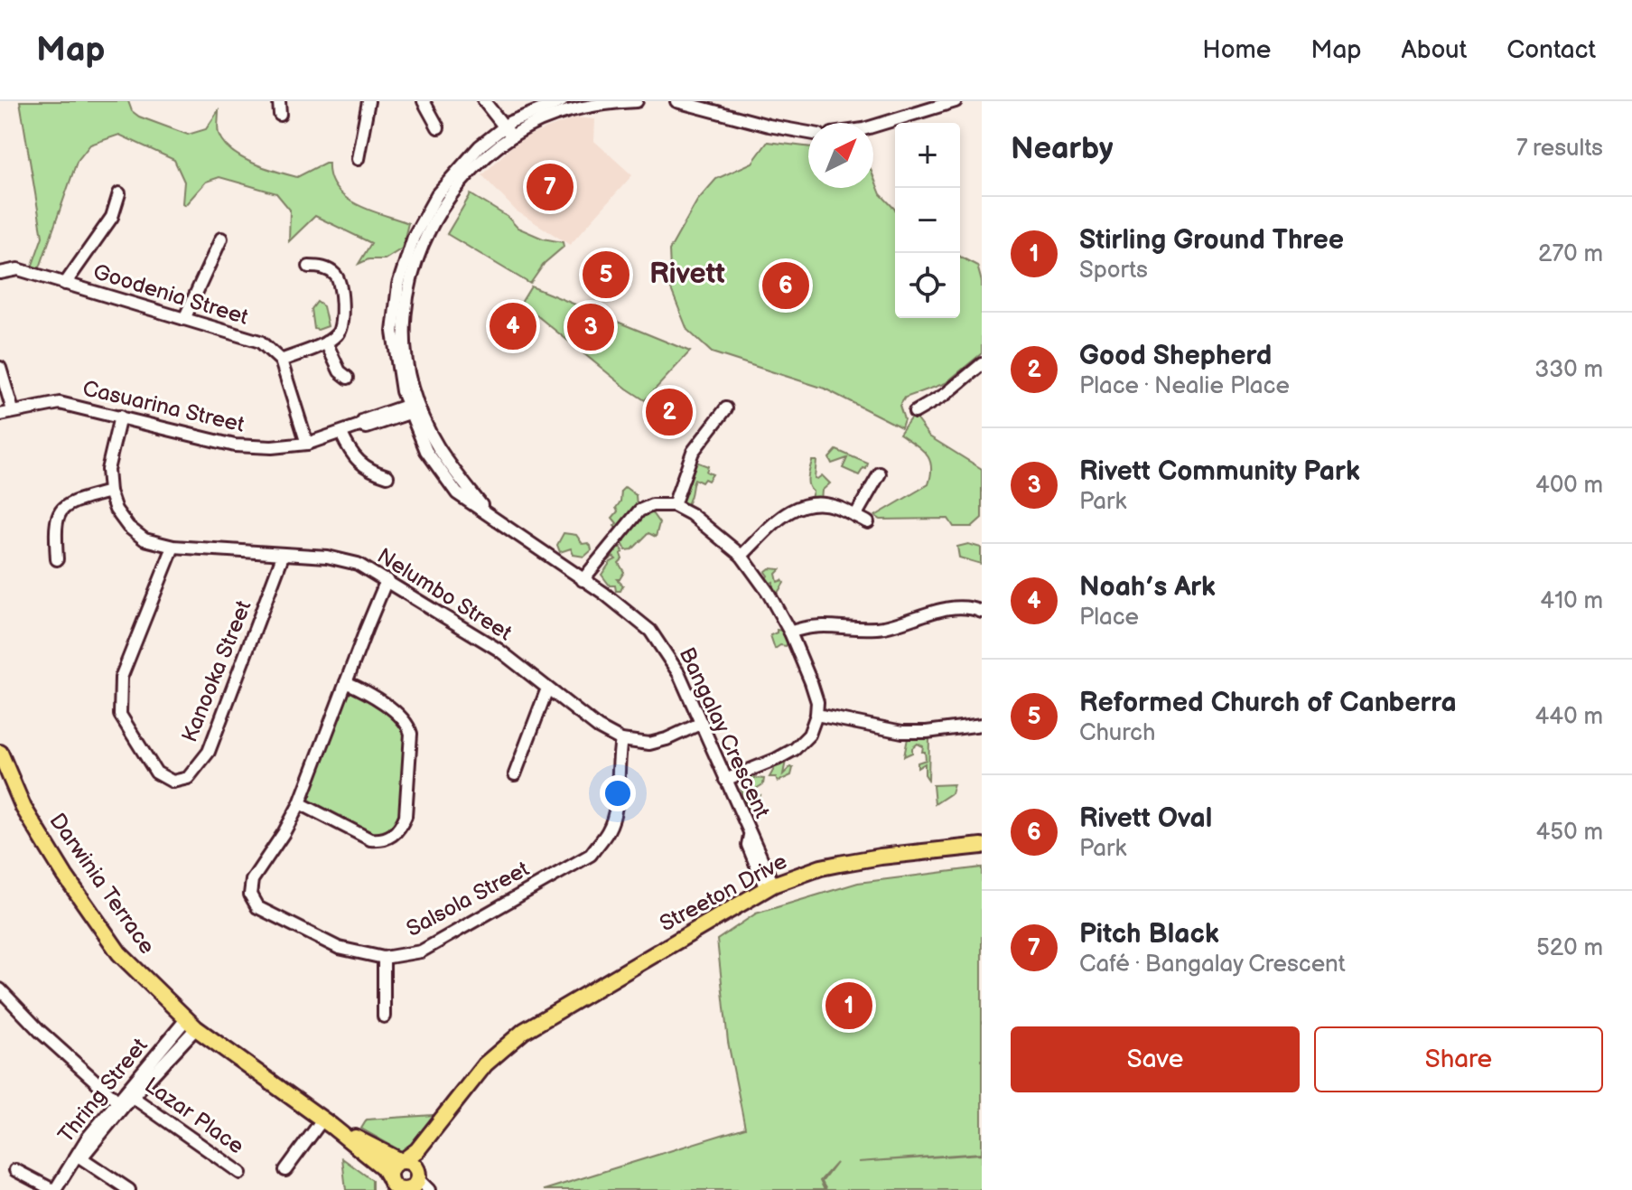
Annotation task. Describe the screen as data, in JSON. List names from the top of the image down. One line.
{"streets":{"main road":["Darwinia Terrace","Streeton Drive"],"street":["Goodenia Street","Casuarina Street","Nelumbo Street","Kanooka Street","Bangalay Crescent","Salsola Street","Thring Street","Lazar Place"]},"crossings":[["Casuarina Street","Nelumbo Street"],["Casuarina Street","Bangalay Crescent"],["Nelumbo Street","Kanooka Street"],["Nelumbo Street","Bangalay Crescent"],["Nelumbo Street","Salsola Street"],["Bangalay Crescent","Streeton Drive"],["Darwinia Terrace","Streeton Drive"],["Darwinia Terrace","Thring Street"],["Thring Street","Lazar Place"]],"districts":["Rivett"],"north":"top right","page":{"header":"Map","nav":["Home","Map","About","Contact"],"heading":["Nearby","7 results"],"map_buttons":["+","−"],"pins":["7","5","6","4","3","2","1"],"list":[{"mark":"1","name":"Stirling Ground Three","note":"Sports","value":"270 m"},{"mark":"2","name":"Good Shepherd","note":"Place · Nealie Place","value":"330 m"},{"mark":"3","name":"Rivett Community Park","note":"Park","value":"400 m"},{"mark":"4","name":"Noah’s Ark","note":"Place","value":"410 m"},{"mark":"5","name":"Reformed Church of Canberra","note":"Church","value":"440 m"},{"mark":"6","name":"Rivett Oval","note":"Park","value":"450 m"},{"mark":"7","name":"Pitch Black","note":"Café · Bangalay Crescent","value":"520 m"}],"buttons":["Save","Share"]}}
